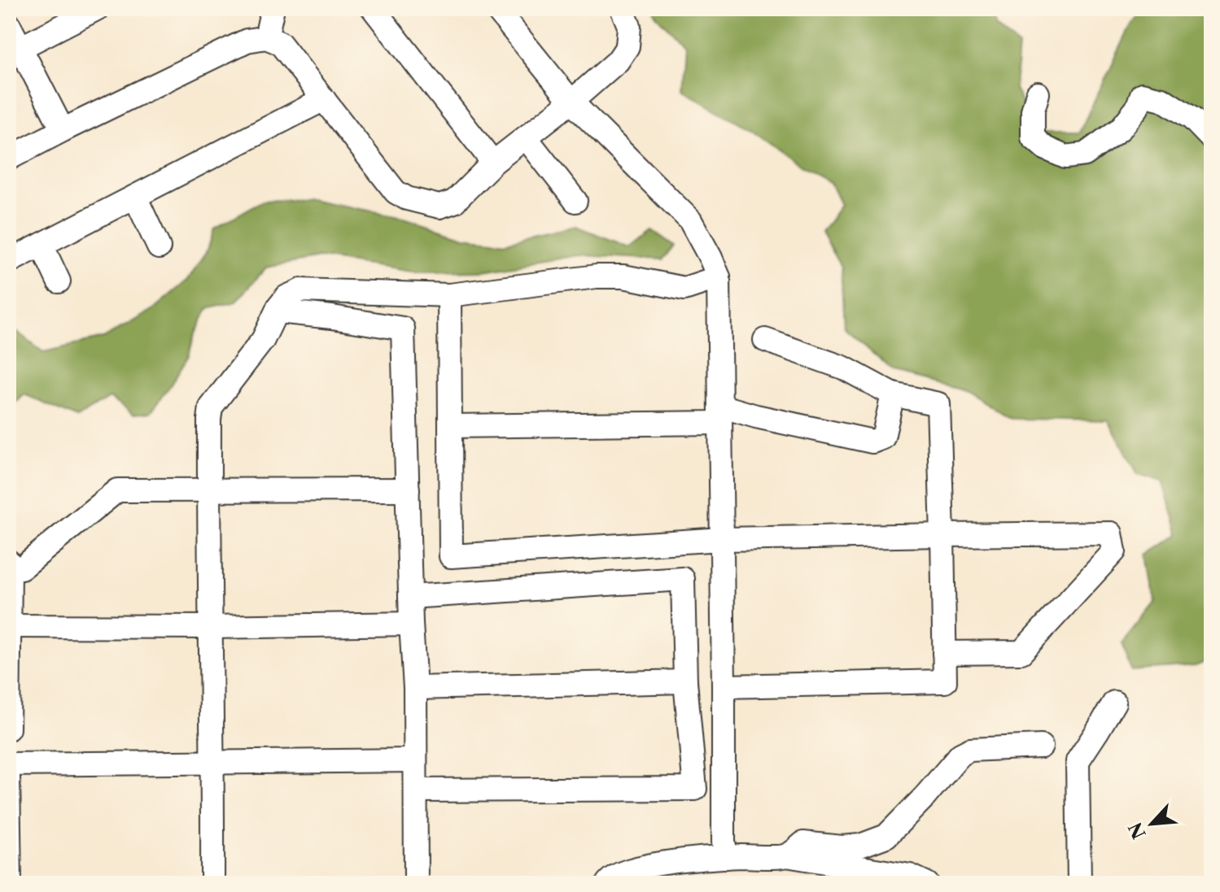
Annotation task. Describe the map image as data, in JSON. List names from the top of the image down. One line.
{"north":"bottom left"}
